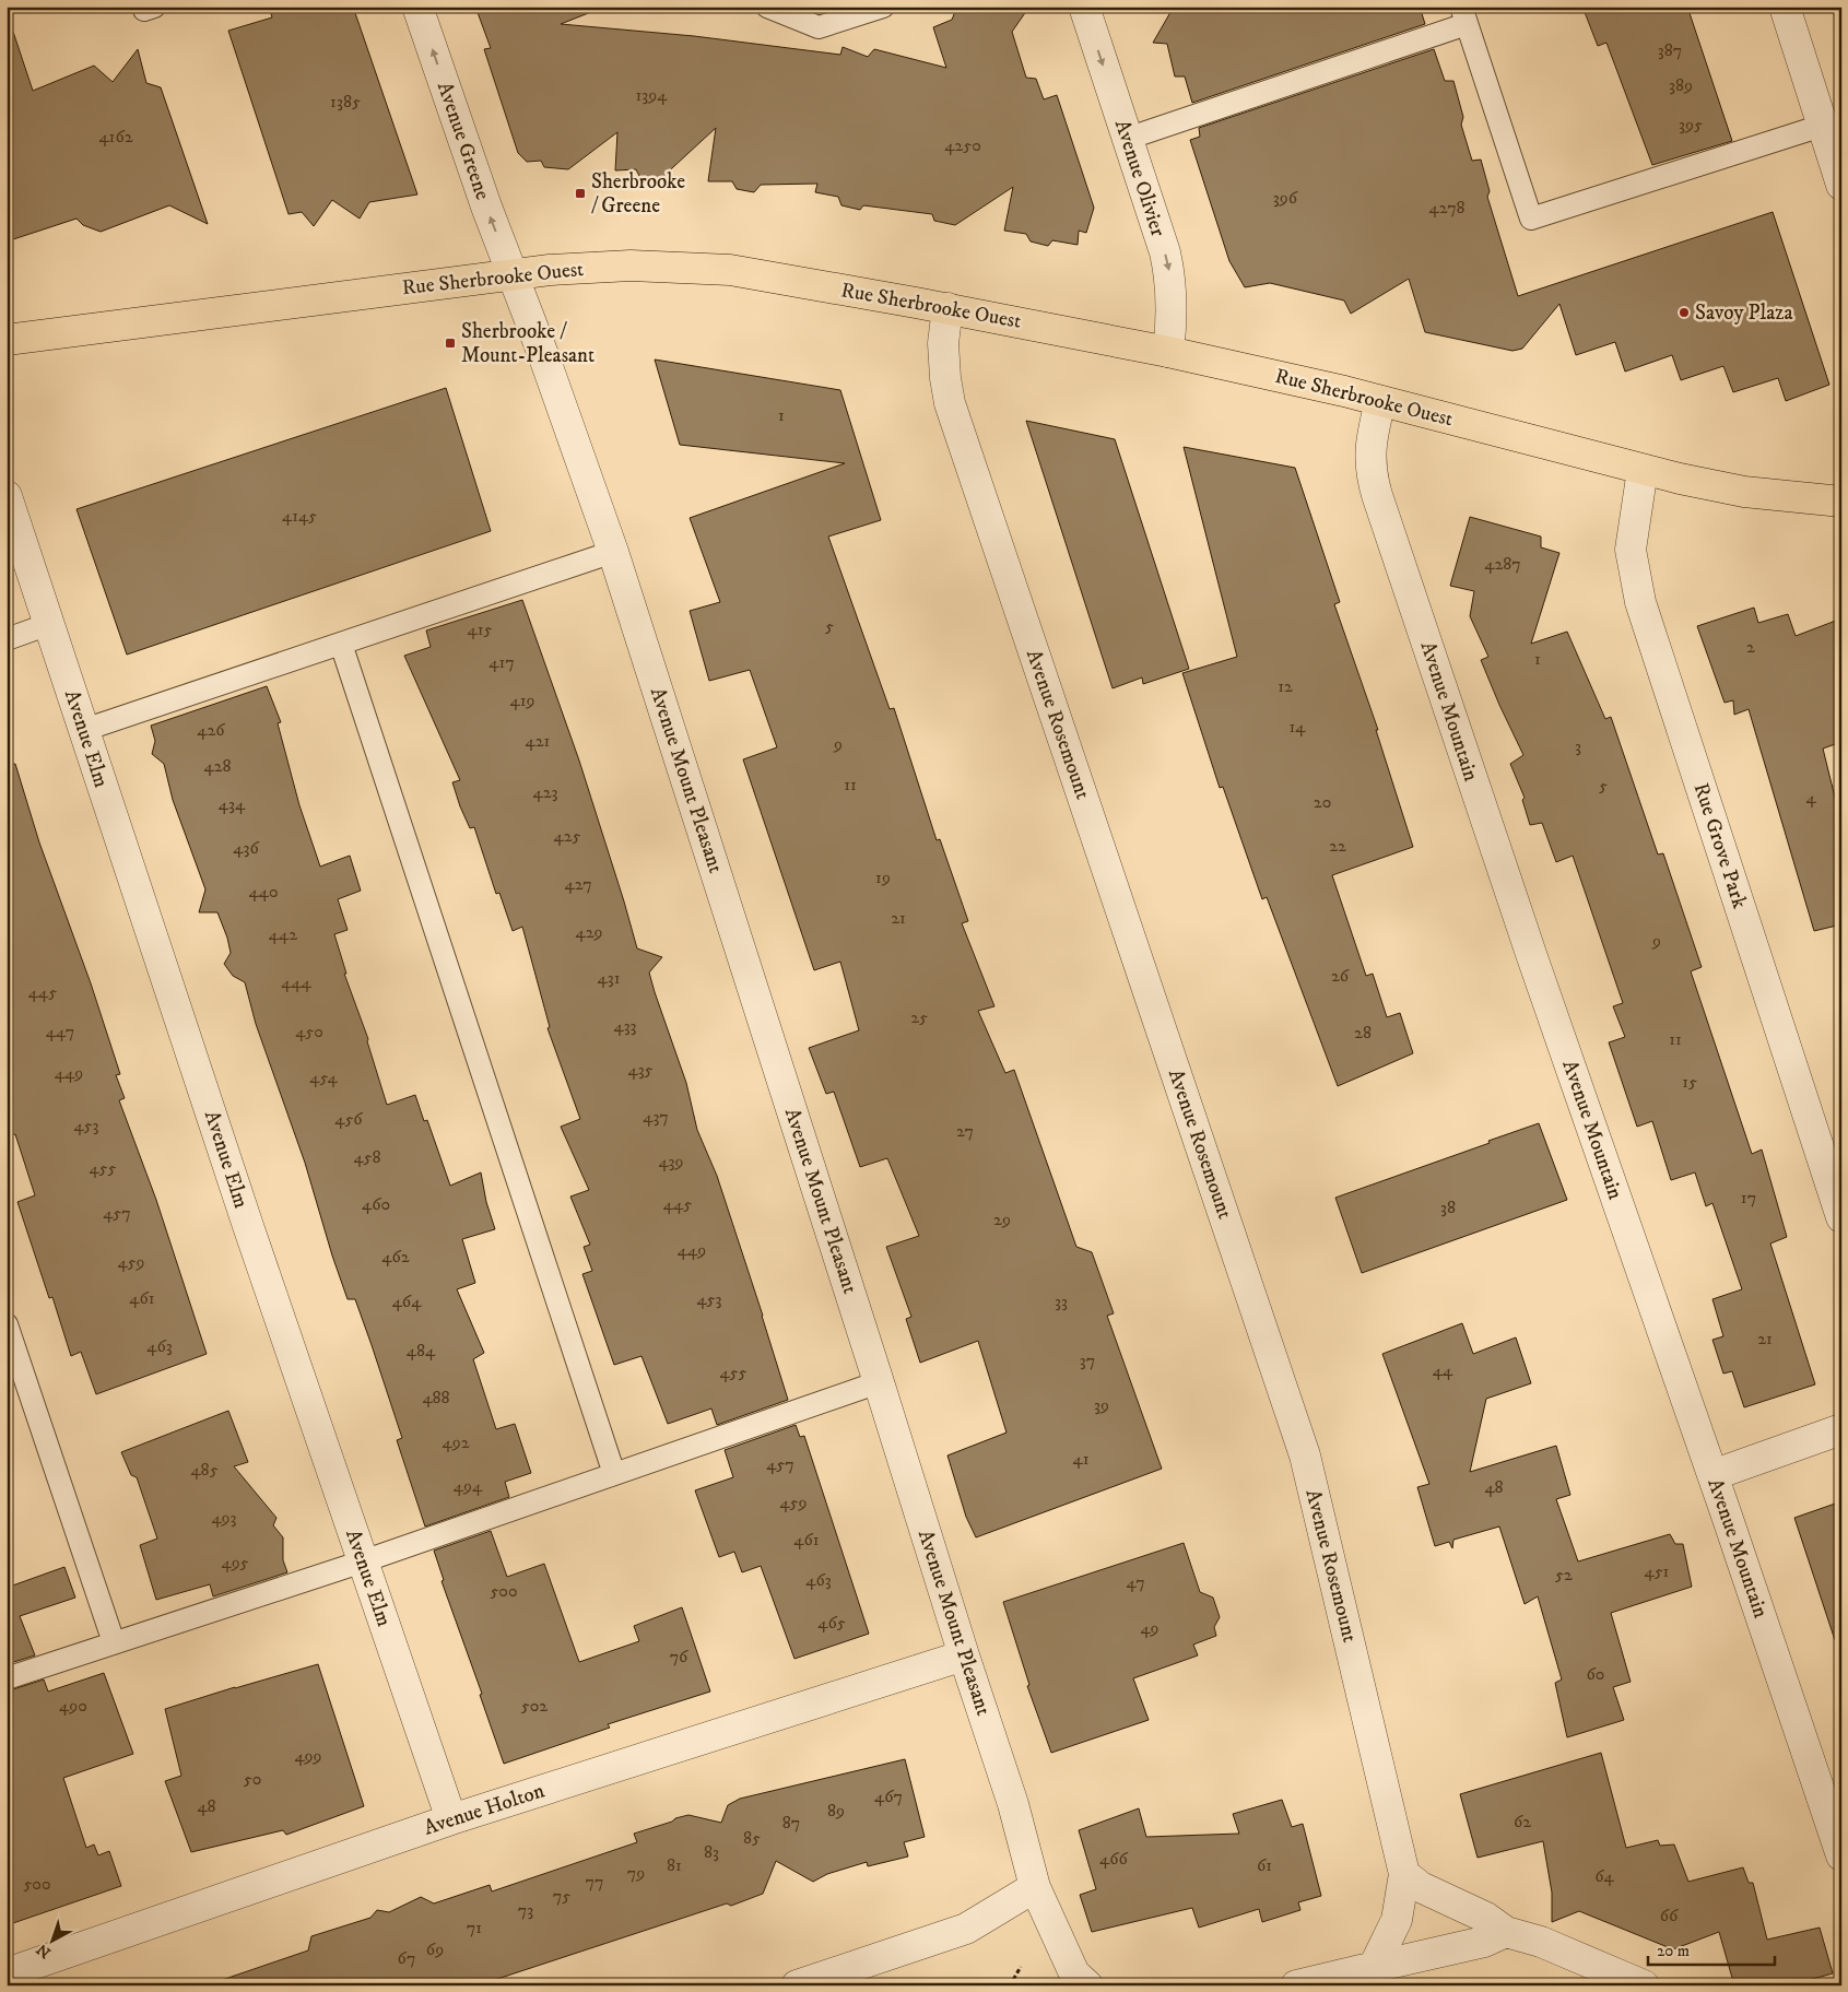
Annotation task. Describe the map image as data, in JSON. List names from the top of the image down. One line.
{"streets":{"main road":["Rue Sherbrooke Ouest"],"street":["Avenue Greene","Avenue Olivier","Avenue Mountain","Avenue Rosemount","Avenue Elm","Avenue Mount Pleasant","Rue Grove Park","Avenue Holton"]},"crossings":[["Avenue Greene","Rue Sherbrooke Ouest"],["Avenue Greene","Avenue Mount Pleasant"],["Avenue Olivier","Rue Sherbrooke Ouest"],["Rue Sherbrooke Ouest","Avenue Mountain"],["Rue Sherbrooke Ouest","Avenue Rosemount"],["Rue Sherbrooke Ouest","Avenue Mount Pleasant"],["Rue Sherbrooke Ouest","Rue Grove Park"],["Avenue Elm","Avenue Holton"],["Avenue Mount Pleasant","Avenue Holton"]],"one_way":["Avenue Greene","Avenue Olivier"],"places":{"transit":["Sherbrooke / Greene","Sherbrooke / Mount-Pleasant"],"other":["Savoy Plaza"]},"house_numbers":["387","389","1394","1385","395","4162","4250","396","4278","1","4145","4287","5","415","2","1","417","12","419","14","426","421","9","3","428","11","5","423","4","20","434","425","22","436","19","427","440","21","429","442","9","26","431","444","445","25","433","447","450","28","11","435","449","454","15","437","456","453","27","458","439","455","17","460","445","38","457","29","449","462","459","461","453","464","33","21","463","484","37","44","455","488","39","492","41","457","485","494","48","459","493","461","495","451","52","463","47","500","465","49","76","60","490","502","499","50","467","48","89","62","87","85","83","466","81","61","79","64","77","500","75","73","66","71","69","67"],"scale_bar":"20 m","north":"bottom left"}
